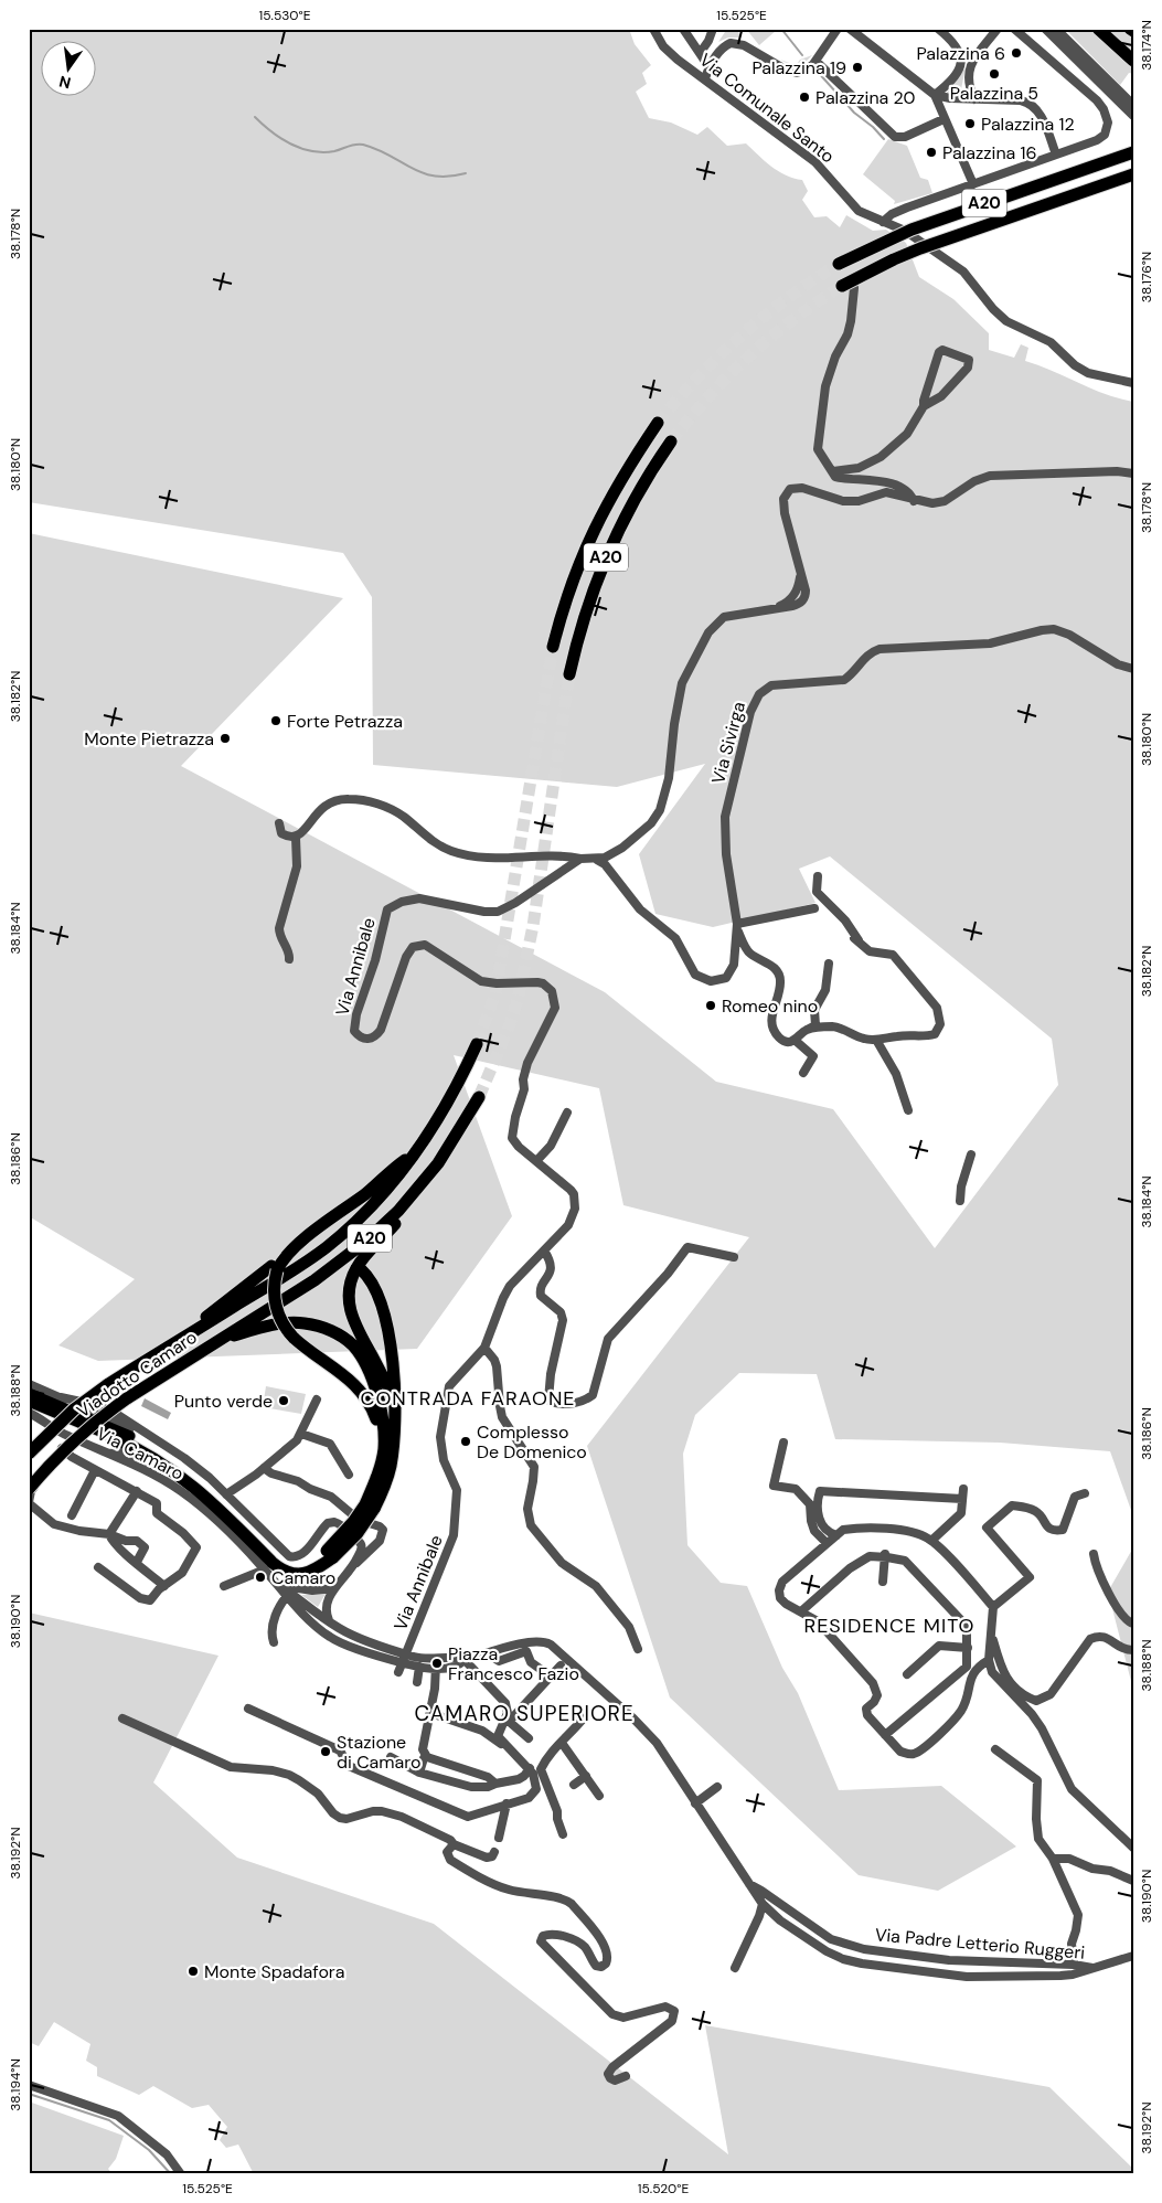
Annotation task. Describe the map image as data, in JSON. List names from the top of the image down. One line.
{"streets":{"highway":["A20","Viadotto Camaro"],"street":["Via Comunale Santo","Via Sivirga","Via Annibale","Via Camaro","Via Padre Letterio Ruggeri"]},"crossings":[["A20","Viadotto Camaro"]],"districts":["CONTRADA FARAONE","RESIDENCE MITO","CAMARO SUPERIORE"],"places":["Palazzina 6","Palazzina 19","Palazzina 5","Palazzina 20","Palazzina 12","Palazzina 16","Forte Petrazza","Monte Pietrazza","Romeo nino","Punto verde","Complesso De Domenico","Camaro","Piazza Francesco Fazio","Stazione di Camaro","Monte Spadafora"],"north":"bottom","coordinates":["15.530°E","15.525°E","38.174°N","38.178°N","38.176°N","38.180°N","38.182°N","38.184°N","38.186°N","38.188°N","38.190°N","38.192°N","38.194°N","15.520°E"]}
